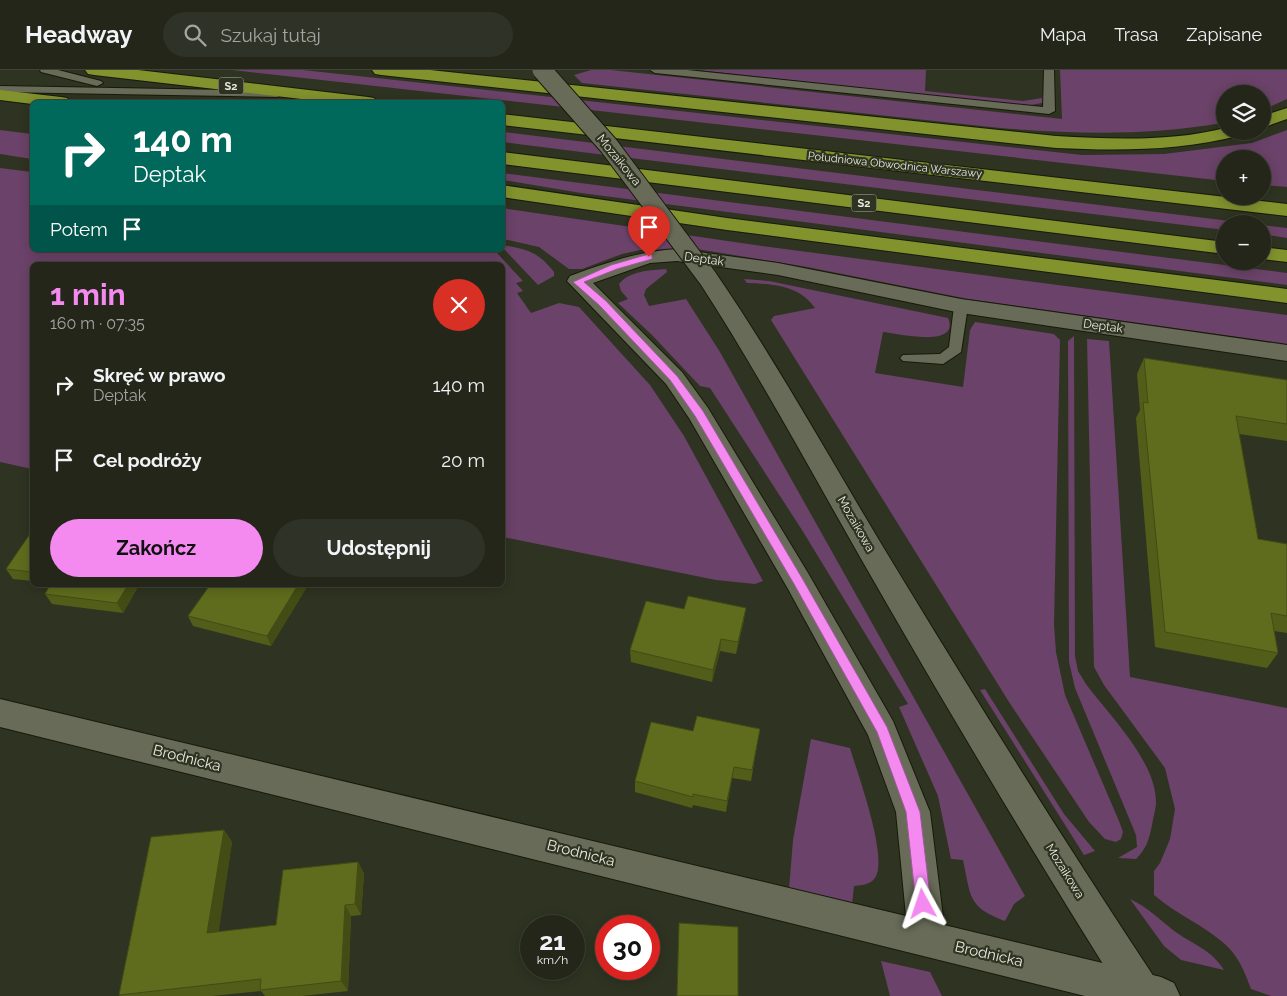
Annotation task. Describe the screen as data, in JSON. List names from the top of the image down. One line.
{"streets":{"highway":["S2","Południowa Obwodnica Warszawy"],"street":["Mozaikowa","Deptak","Brodnicka"]},"crossings":[["Mozaikowa","Brodnicka"],["Deptak","Brodnicka"]],"page":{"header":"Headway","search":"Szukaj tutaj","nav":["Mapa","Trasa","Zapisane"],"map_buttons":["+","−"],"turn":["140 m","Deptak"],"then":"Potem","heading":["1 min","160 m · 07:35"],"list":[{"name":"Skręć w prawo","note":"Deptak","value":"140 m"},{"name":"Cel podróży","value":"20 m"}],"buttons":["Zakończ","Udostępnij"],"speed":"21 km/h","limit":"30"}}
